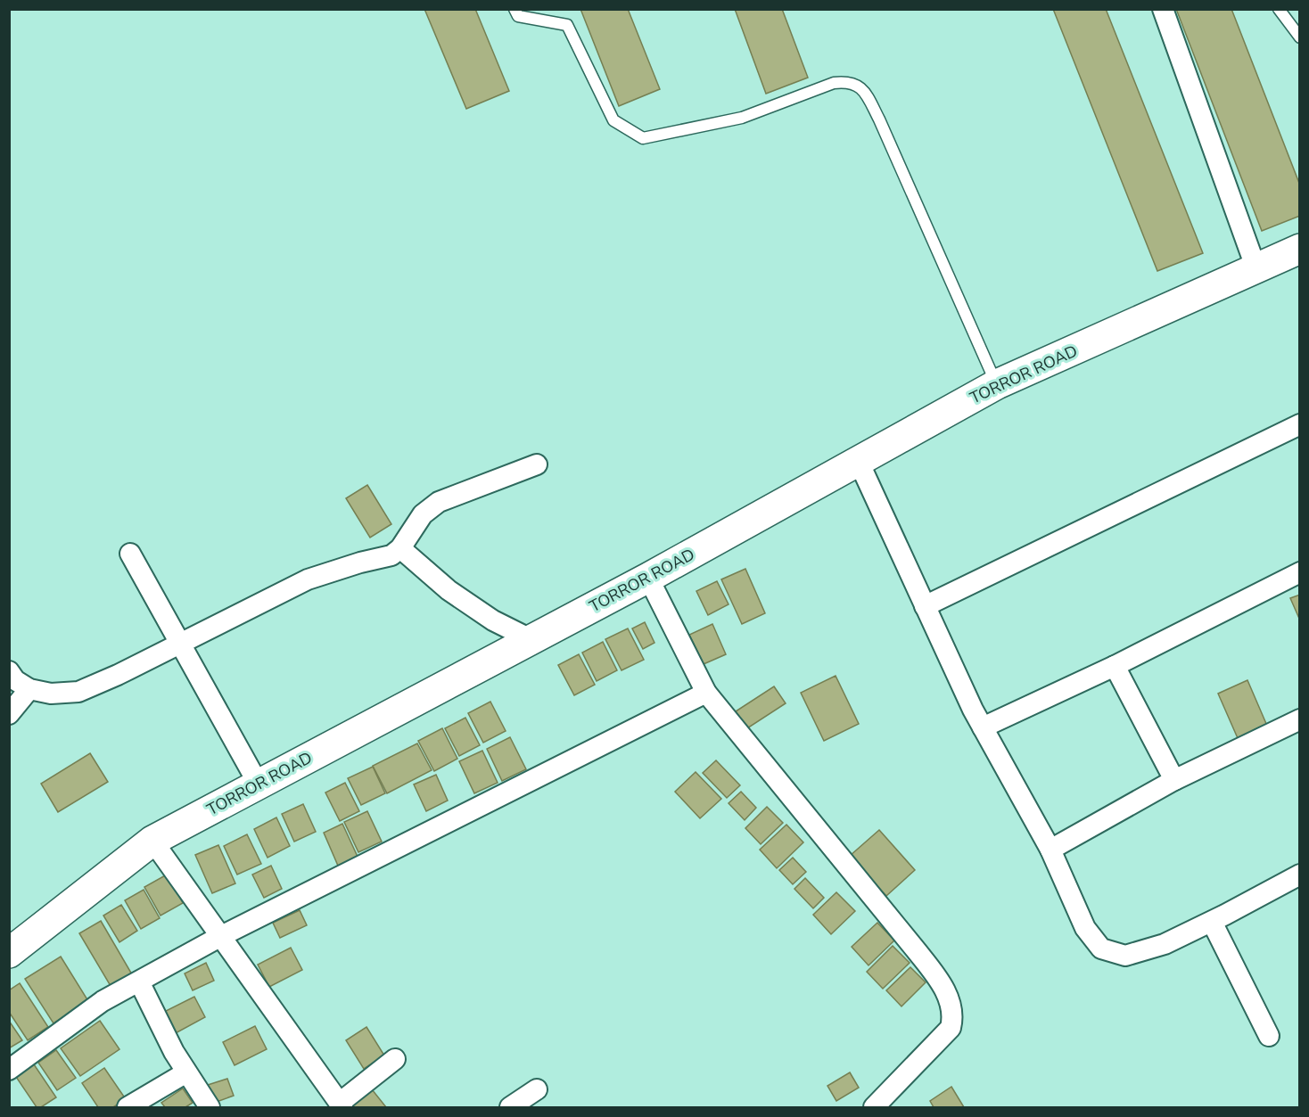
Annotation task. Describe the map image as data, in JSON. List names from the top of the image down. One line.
{"streets":{"street":["TORROR ROAD"]}}
